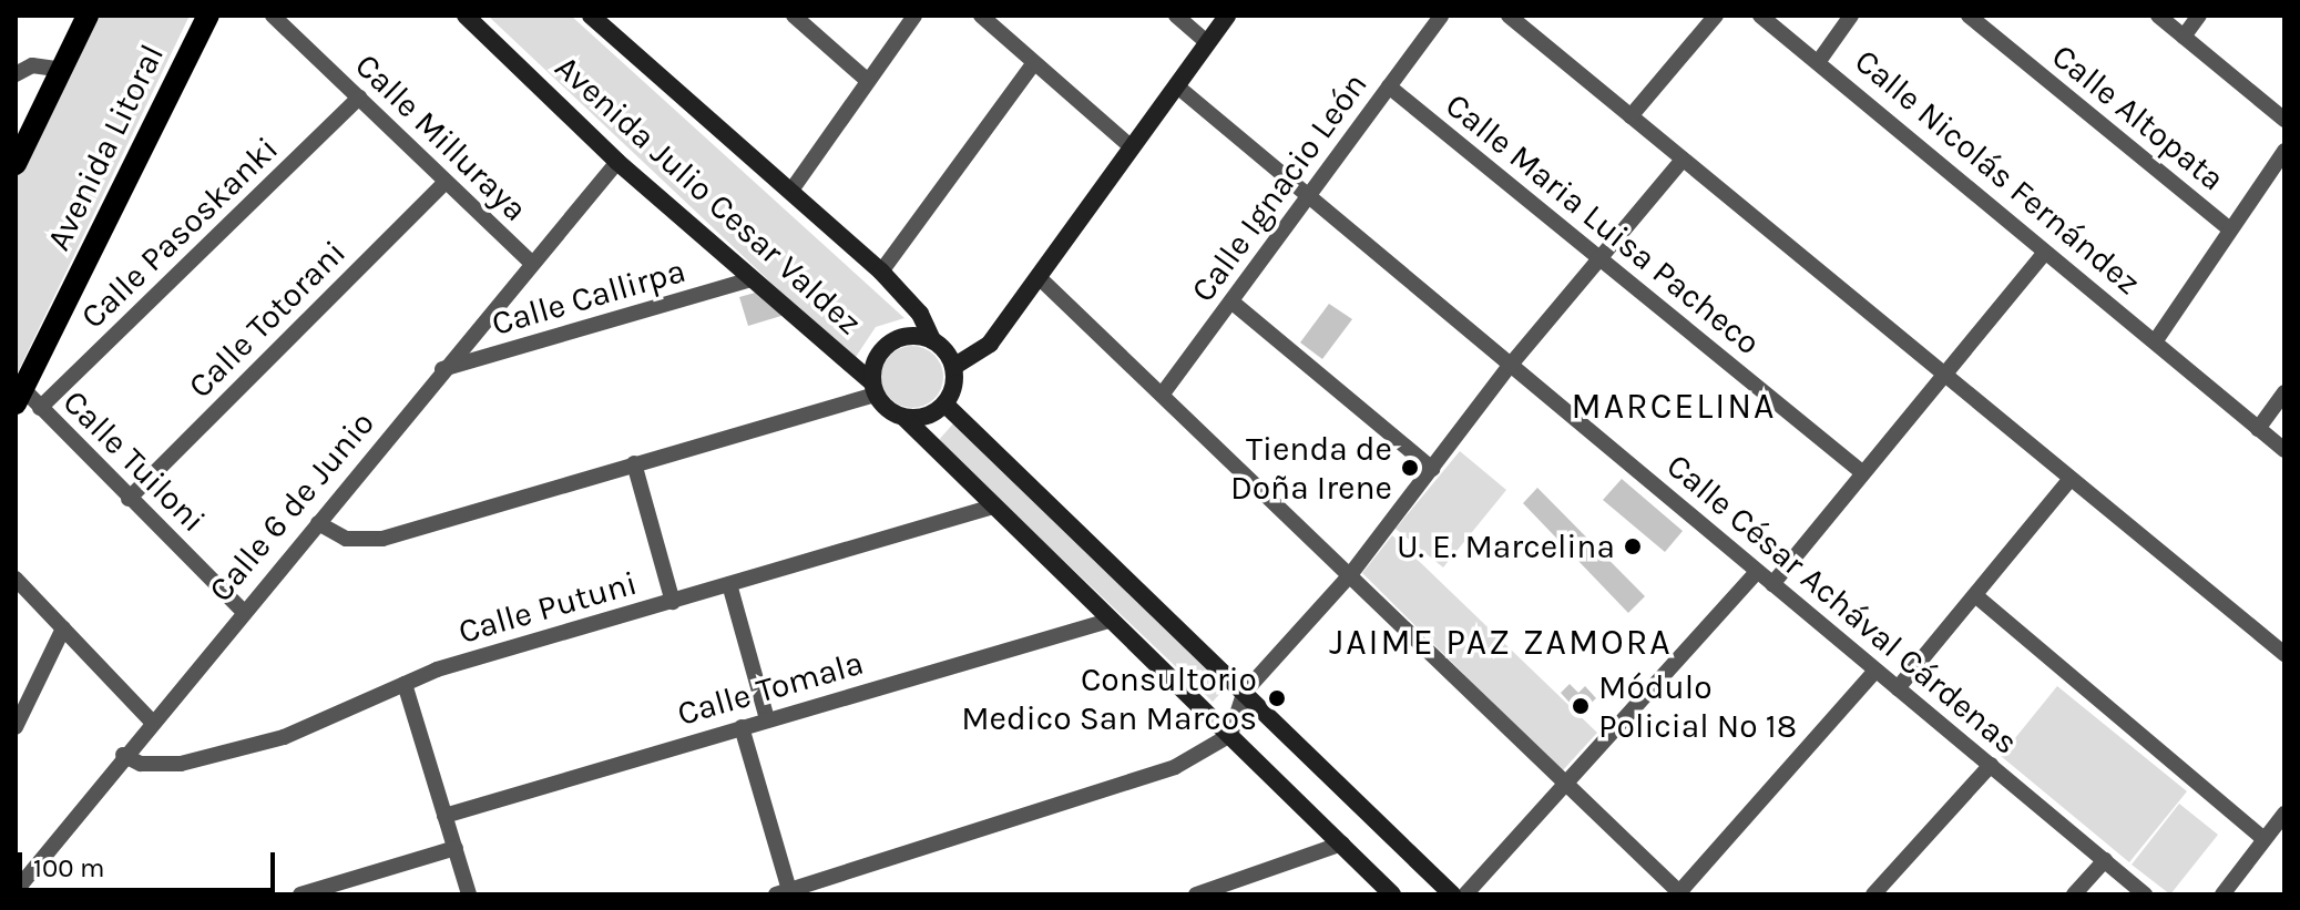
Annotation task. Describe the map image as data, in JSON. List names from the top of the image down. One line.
{"streets":{"main road":["Avenida Litoral","Avenida Julio Cesar Valdez"],"street":["Calle Altopata","Calle Milluraya","Calle Nicolás Fernández","Calle Ignacio León","Calle Maria Luisa Pacheco","Calle Pasoskanki","Calle Callirpa","Calle Totorani","Calle Tuiloni","Calle 6 de Junio","Calle César Achával Cárdenas","Calle Putuni","Calle Tomala"]},"crossings":[["Calle Milluraya","Calle Pasoskanki"],["Calle Milluraya","Calle Totorani"],["Calle Milluraya","Calle 6 de Junio"],["Avenida Litoral","Calle Tuiloni"],["Calle Ignacio León","Calle Maria Luisa Pacheco"],["Calle Ignacio León","Calle César Achával Cárdenas"],["Avenida Julio Cesar Valdez","Calle Callirpa"],["Avenida Julio Cesar Valdez","Calle 6 de Junio"],["Calle Pasoskanki","Calle Tuiloni"],["Calle Callirpa","Calle 6 de Junio"],["Calle Totorani","Calle Tuiloni"],["Calle Tuiloni","Calle 6 de Junio"],["Calle 6 de Junio","Calle Putuni"]],"districts":["MARCELINA","JAIME PAZ ZAMORA"],"places":["Tienda de Doña Irene","U. E. Marcelina","Consultorio Medico San Marcos","Módulo Policial No 18"],"scale_bar":"100 m"}
